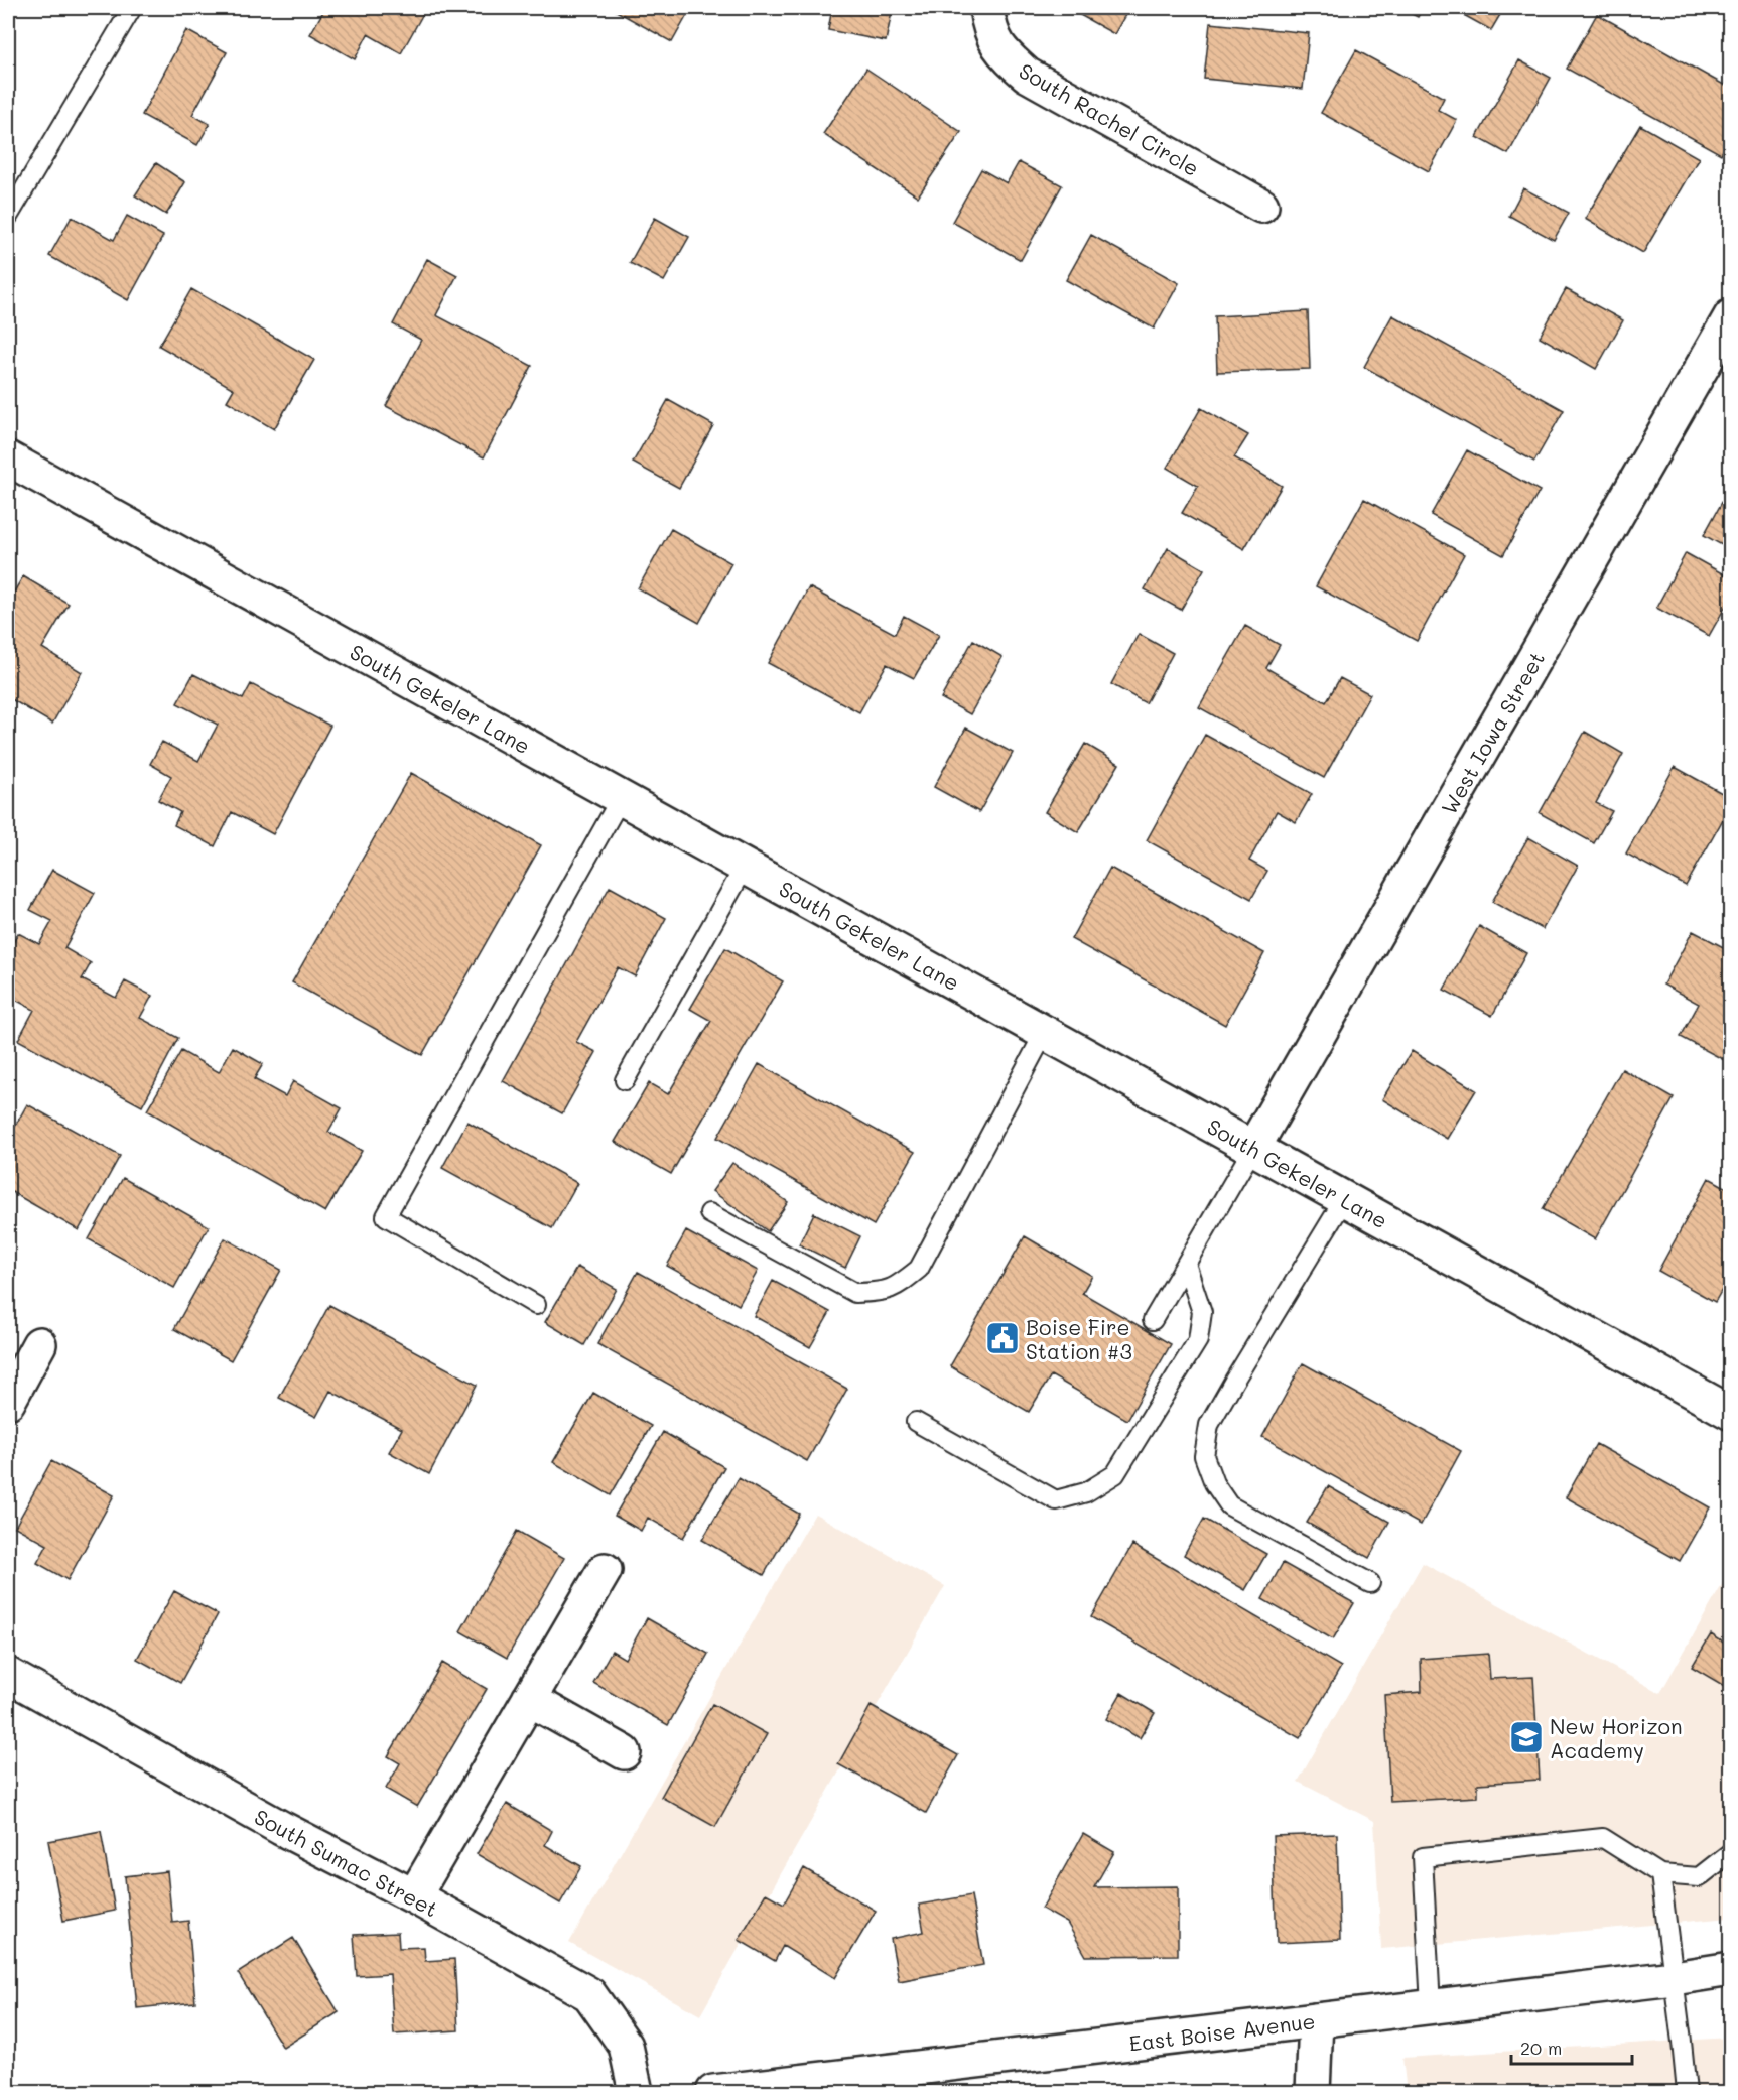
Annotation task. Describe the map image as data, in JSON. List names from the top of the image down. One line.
{"streets":{"street":["South Rachel Circle","South Gekeler Lane","West Iowa Street","South Sumac Street","East Boise Avenue"]},"crossings":[["South Gekeler Lane","West Iowa Street"]],"places":{"public building":["Boise Fire Station #3"],"school or university":["New Horizon Academy"]},"scale_bar":"20 m"}
